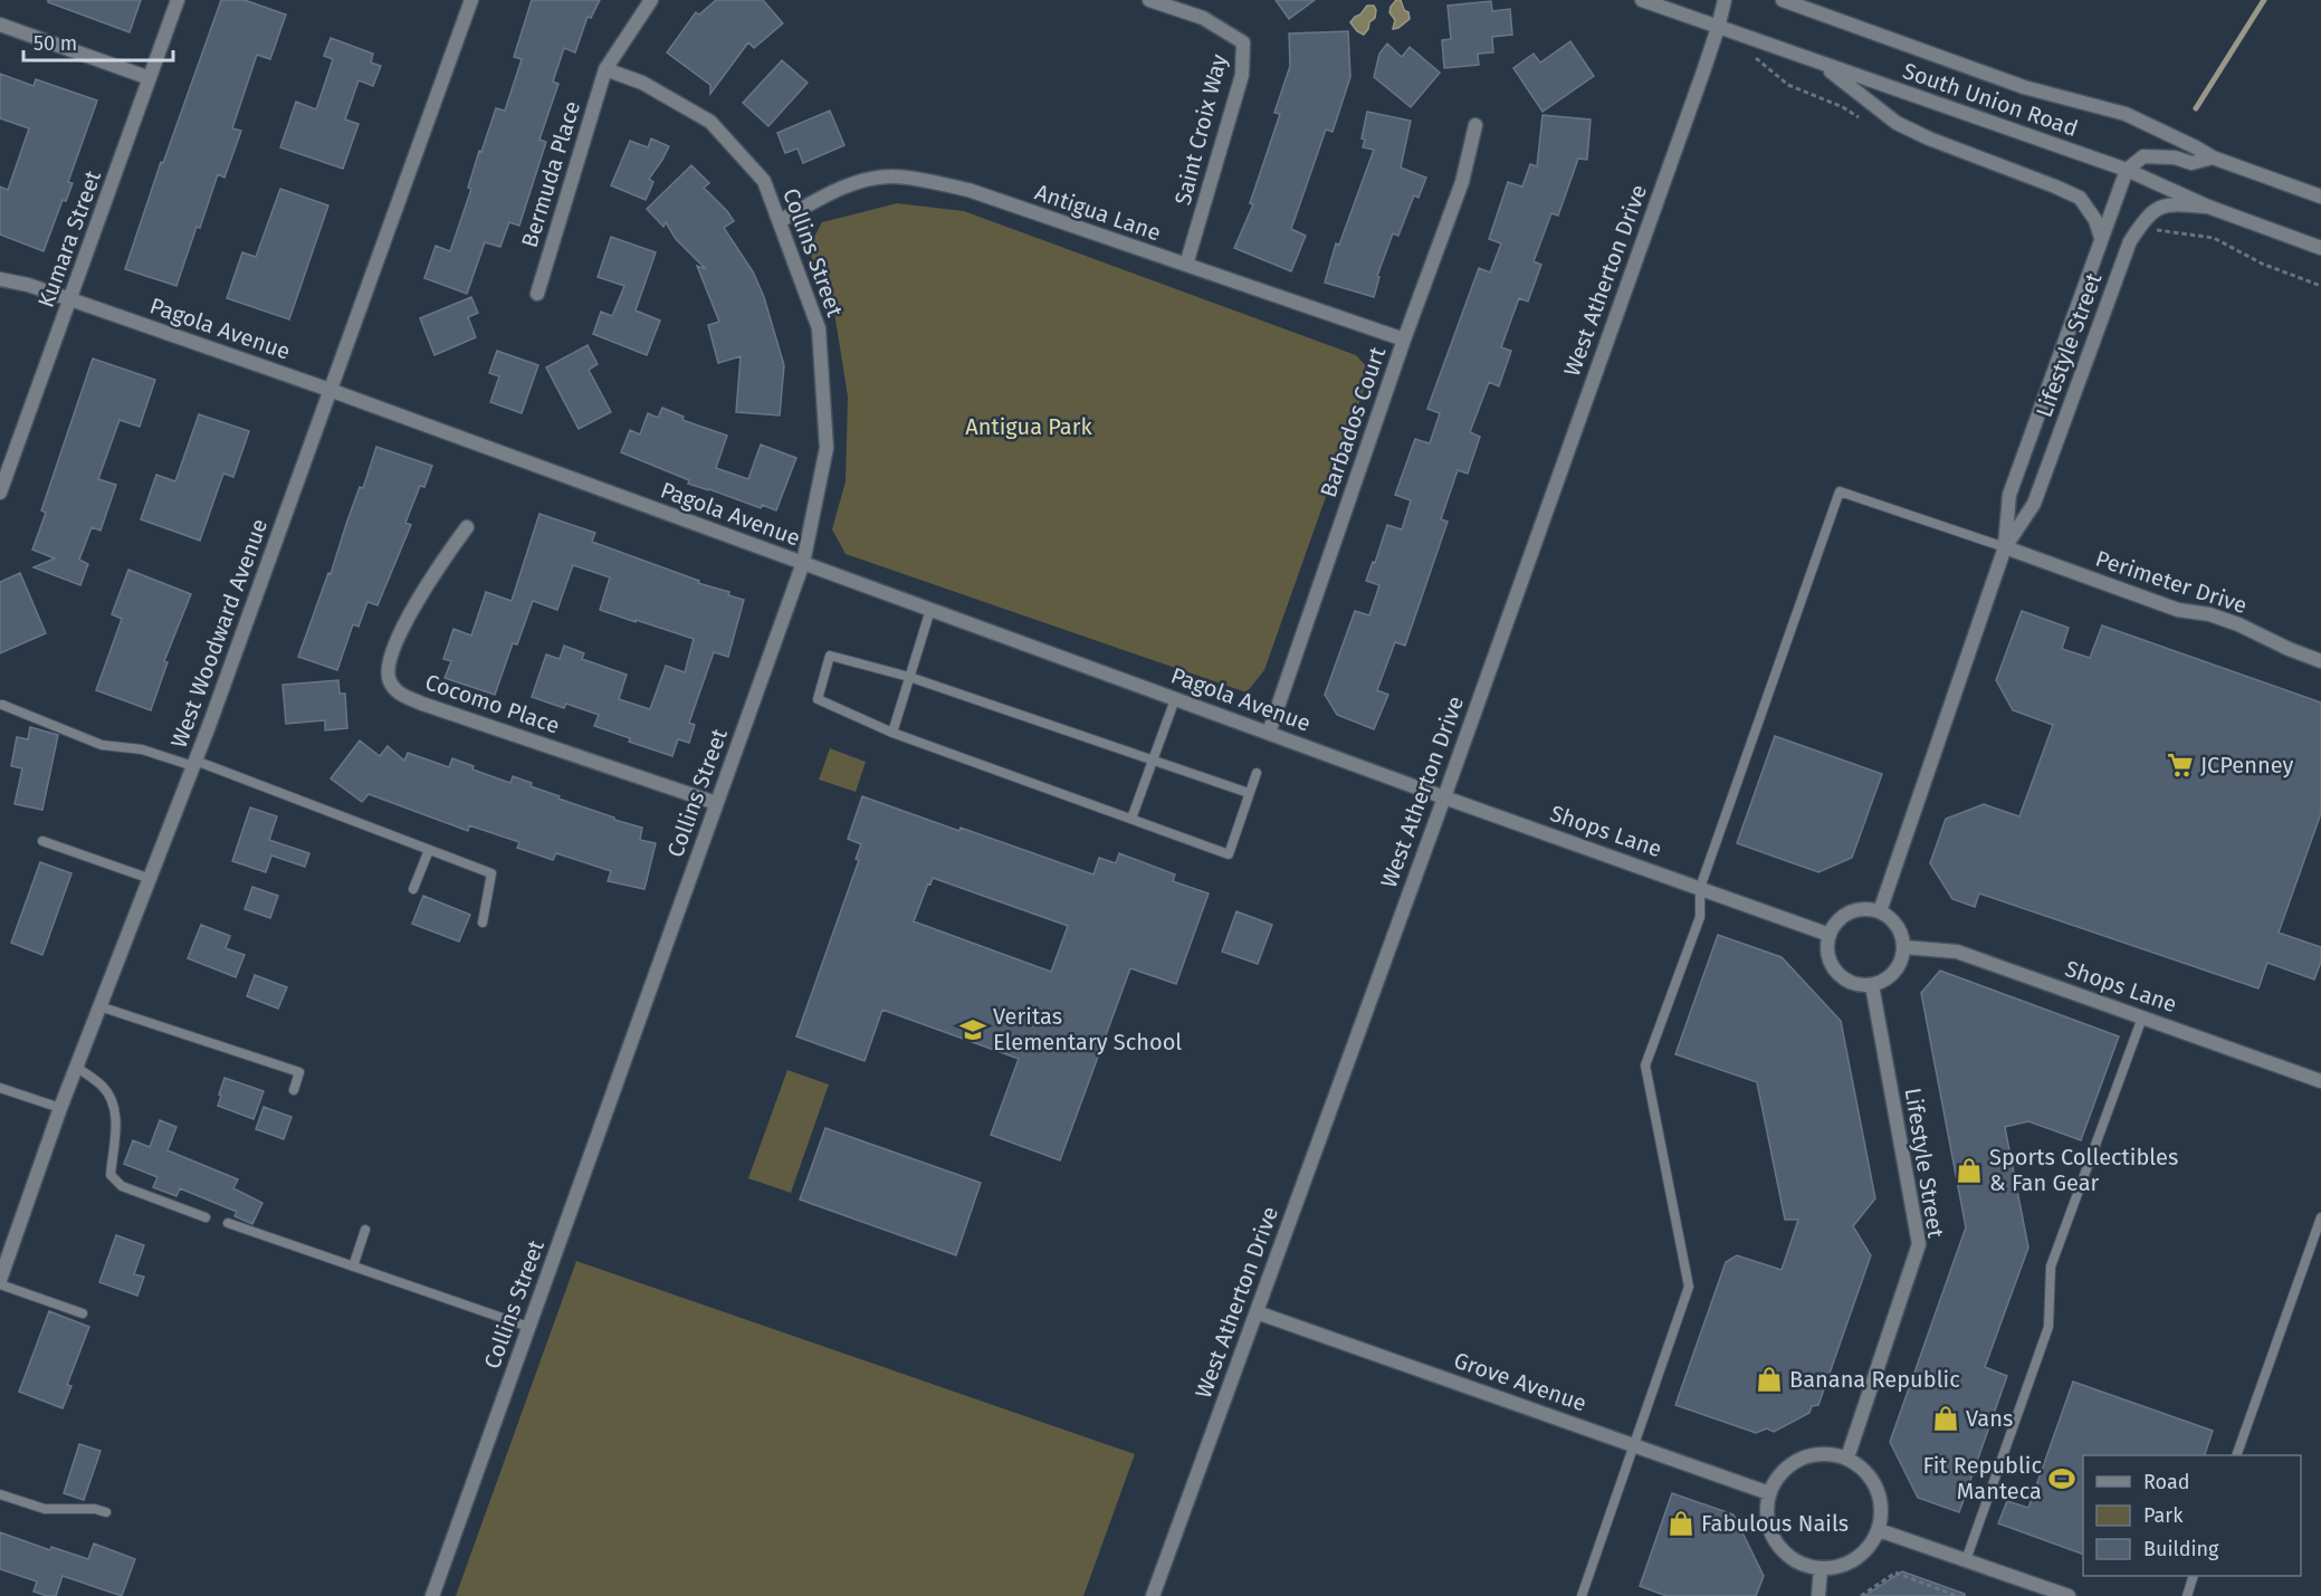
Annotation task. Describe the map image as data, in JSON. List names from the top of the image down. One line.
{"streets":{"street":["South Union Road","Saint Croix Way","Bermuda Place","Antigua Lane","Kumara Street","Collins Street","West Atherton Drive","Pagola Avenue","Lifestyle Street","Barbados Court","Perimeter Drive","West Woodward Avenue","Cocomo Place","Shops Lane","Grove Avenue"]},"crossings":[["South Union Road","West Atherton Drive"],["South Union Road","Lifestyle Street"],["Saint Croix Way","Antigua Lane"],["Bermuda Place","Collins Street"],["Antigua Lane","Collins Street"],["Antigua Lane","Barbados Court"],["Kumara Street","Pagola Avenue"],["Collins Street","Pagola Avenue"],["Collins Street","Cocomo Place"],["West Atherton Drive","Pagola Avenue"],["West Atherton Drive","Shops Lane"],["West Atherton Drive","Grove Avenue"],["Pagola Avenue","Barbados Court"],["Pagola Avenue","West Woodward Avenue"],["Pagola Avenue","Shops Lane"],["Lifestyle Street","Perimeter Drive"],["Lifestyle Street","Shops Lane"],["Lifestyle Street","Grove Avenue"]],"parks":["Antigua Park"],"places":{"supermarket":["JCPenney"],"school or university":["Veritas Elementary School"],"shop":["Sports Collectibles & Fan Gear","Banana Republic","Vans","Fabulous Nails"],"sports":["Fit Republic Manteca"]},"legend":["Road","Park","Building"],"scale_bar":"50 m"}
